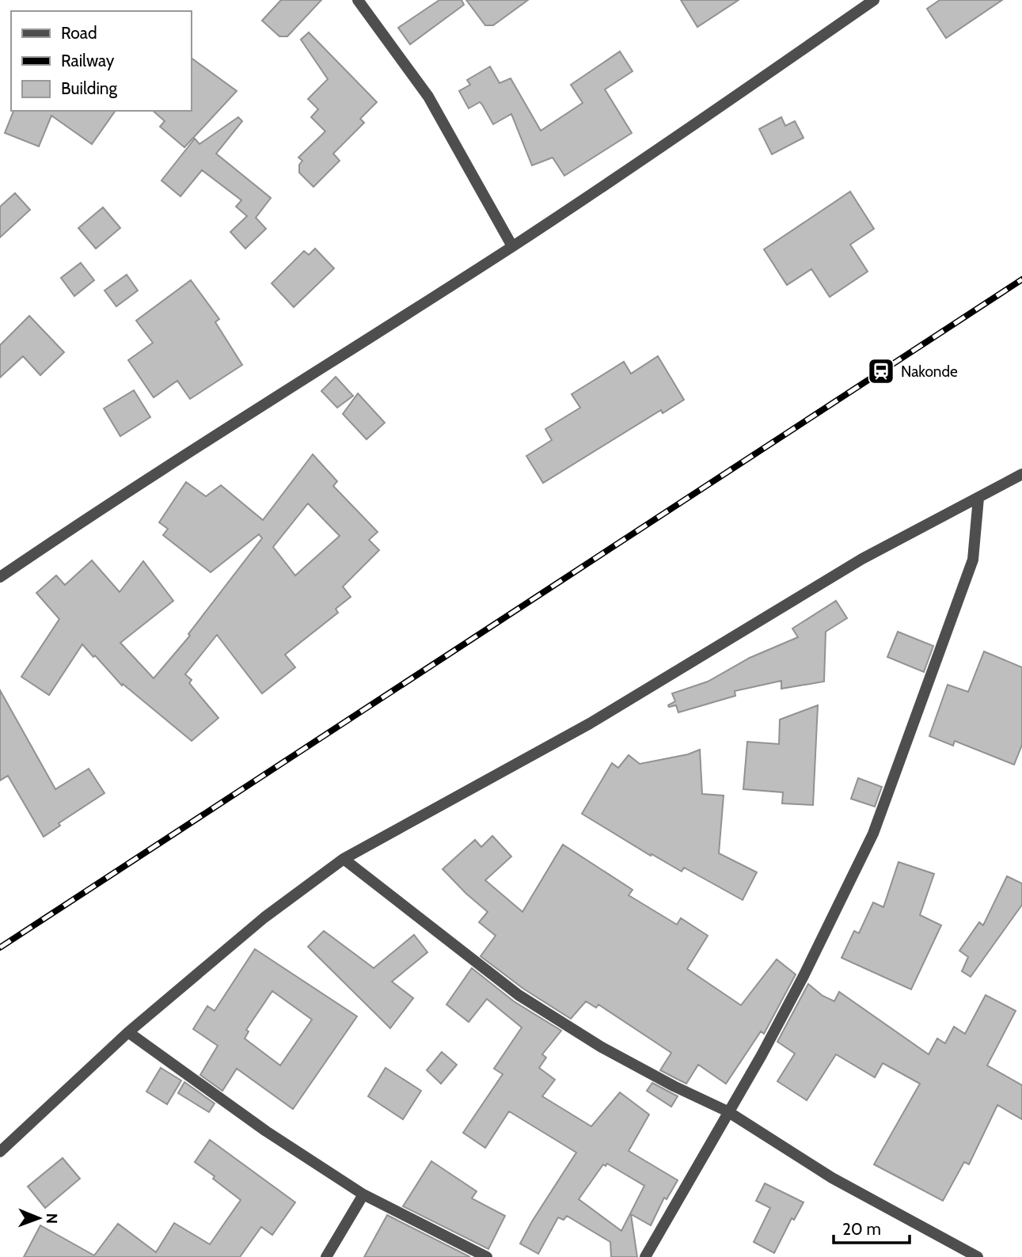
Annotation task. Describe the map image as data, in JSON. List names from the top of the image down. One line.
{"places":{"station":["Nakonde"]},"legend":["Road","Railway","Building"],"scale_bar":"20 m","north":"right"}
